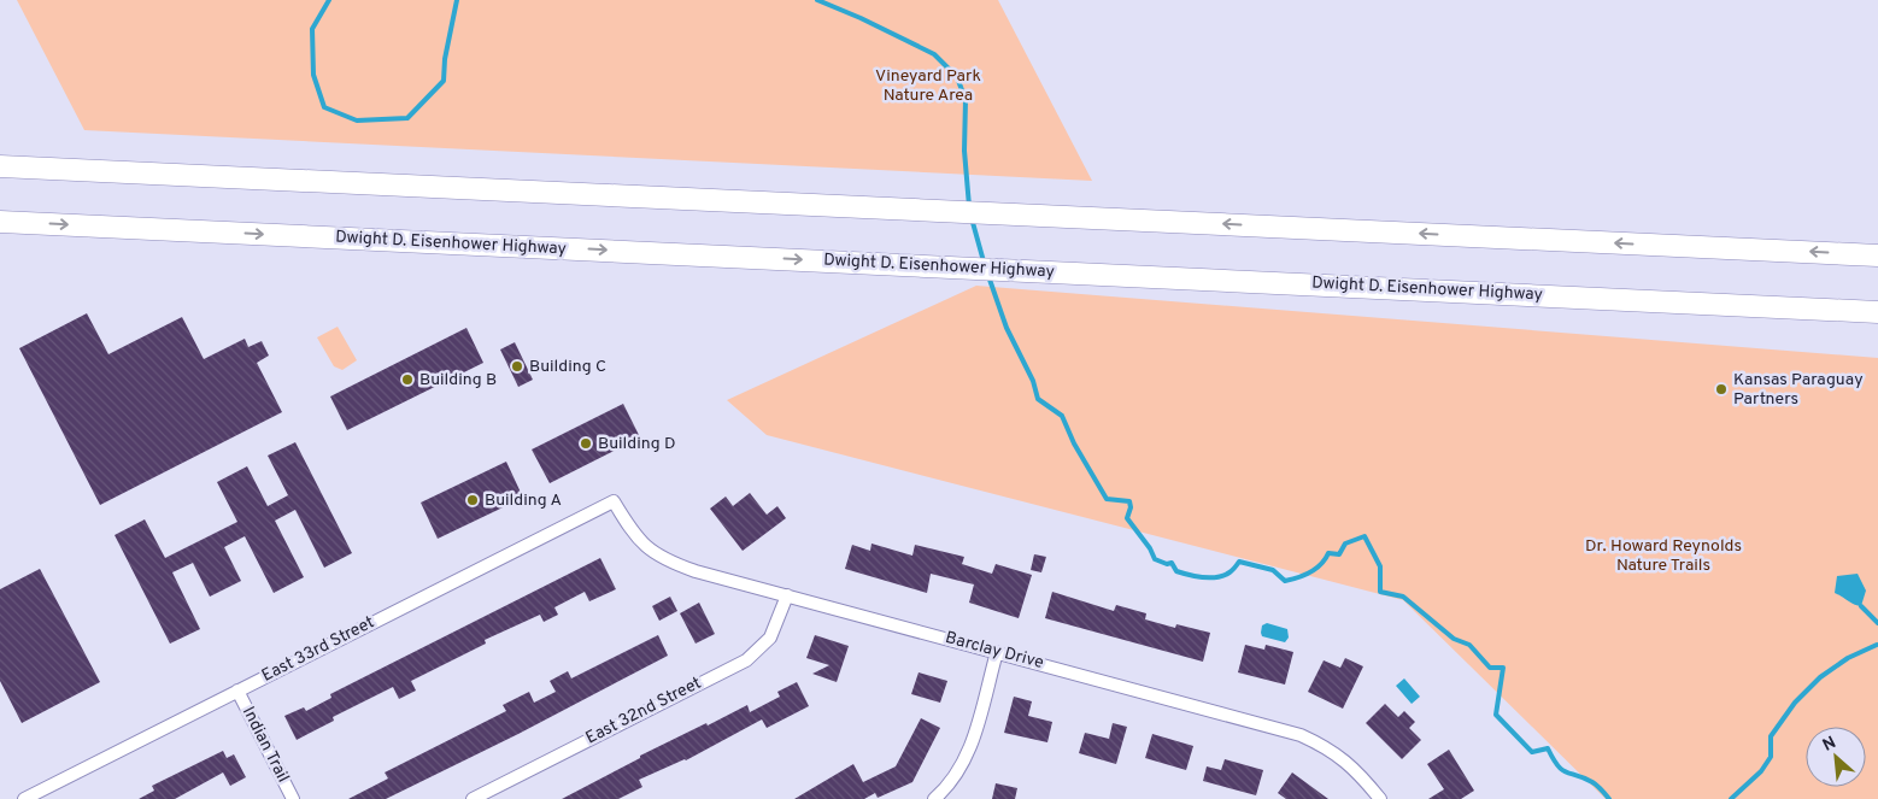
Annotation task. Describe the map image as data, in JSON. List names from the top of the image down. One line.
{"streets":{"highway":["Dwight D. Eisenhower Highway"],"street":["East 33rd Street","Barclay Drive","East 32nd Street","Indian Trail"]},"crossings":[["East 33rd Street","Barclay Drive"],["East 33rd Street","Indian Trail"],["Barclay Drive","East 32nd Street"]],"parks":["Vineyard Park Nature Area","Dr. Howard Reynolds Nature Trails"],"places":["Building C","Building B","Kansas Paraguay Partners","Building D","Building A"],"north":"top left"}
